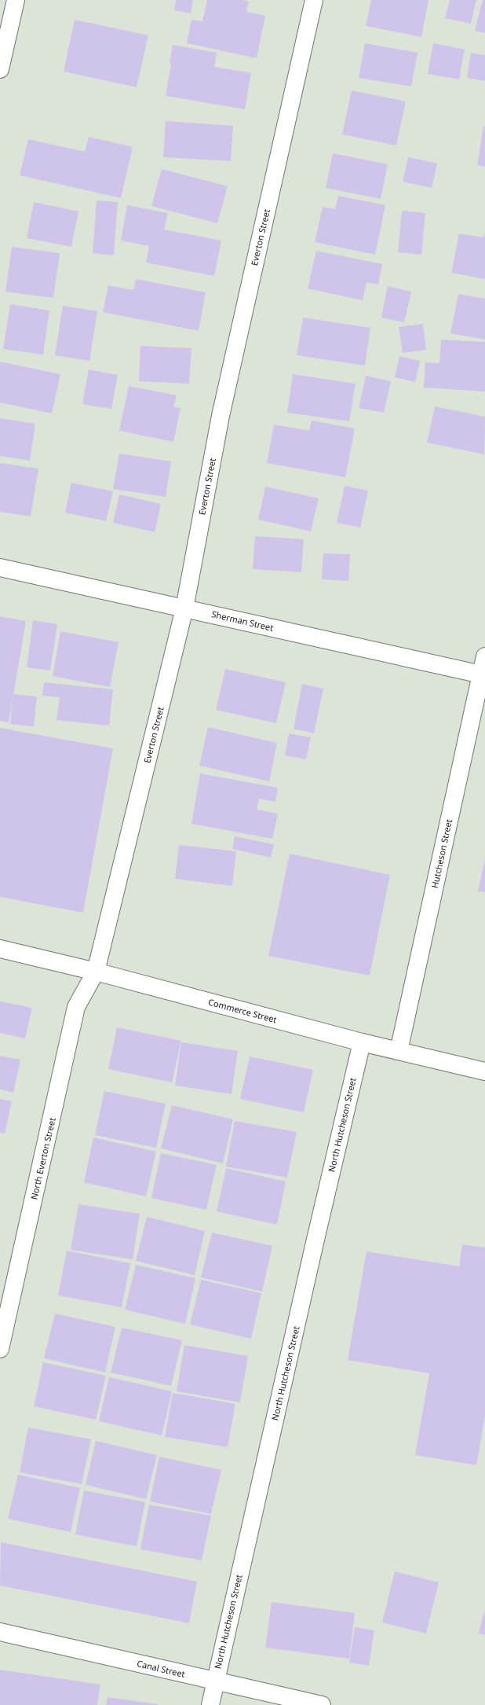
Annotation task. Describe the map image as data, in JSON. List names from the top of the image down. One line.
{"streets":{"street":["Everton Street","Sherman Street","Hutcheson Street","Commerce Street","North Hutcheson Street","North Everton Street","Canal Street"]},"crossings":[["Everton Street","Sherman Street"],["Everton Street","Commerce Street"],["Everton Street","North Everton Street"],["Sherman Street","Hutcheson Street"],["Hutcheson Street","Commerce Street"],["Commerce Street","North Hutcheson Street"],["Commerce Street","North Everton Street"],["North Hutcheson Street","Canal Street"]]}
